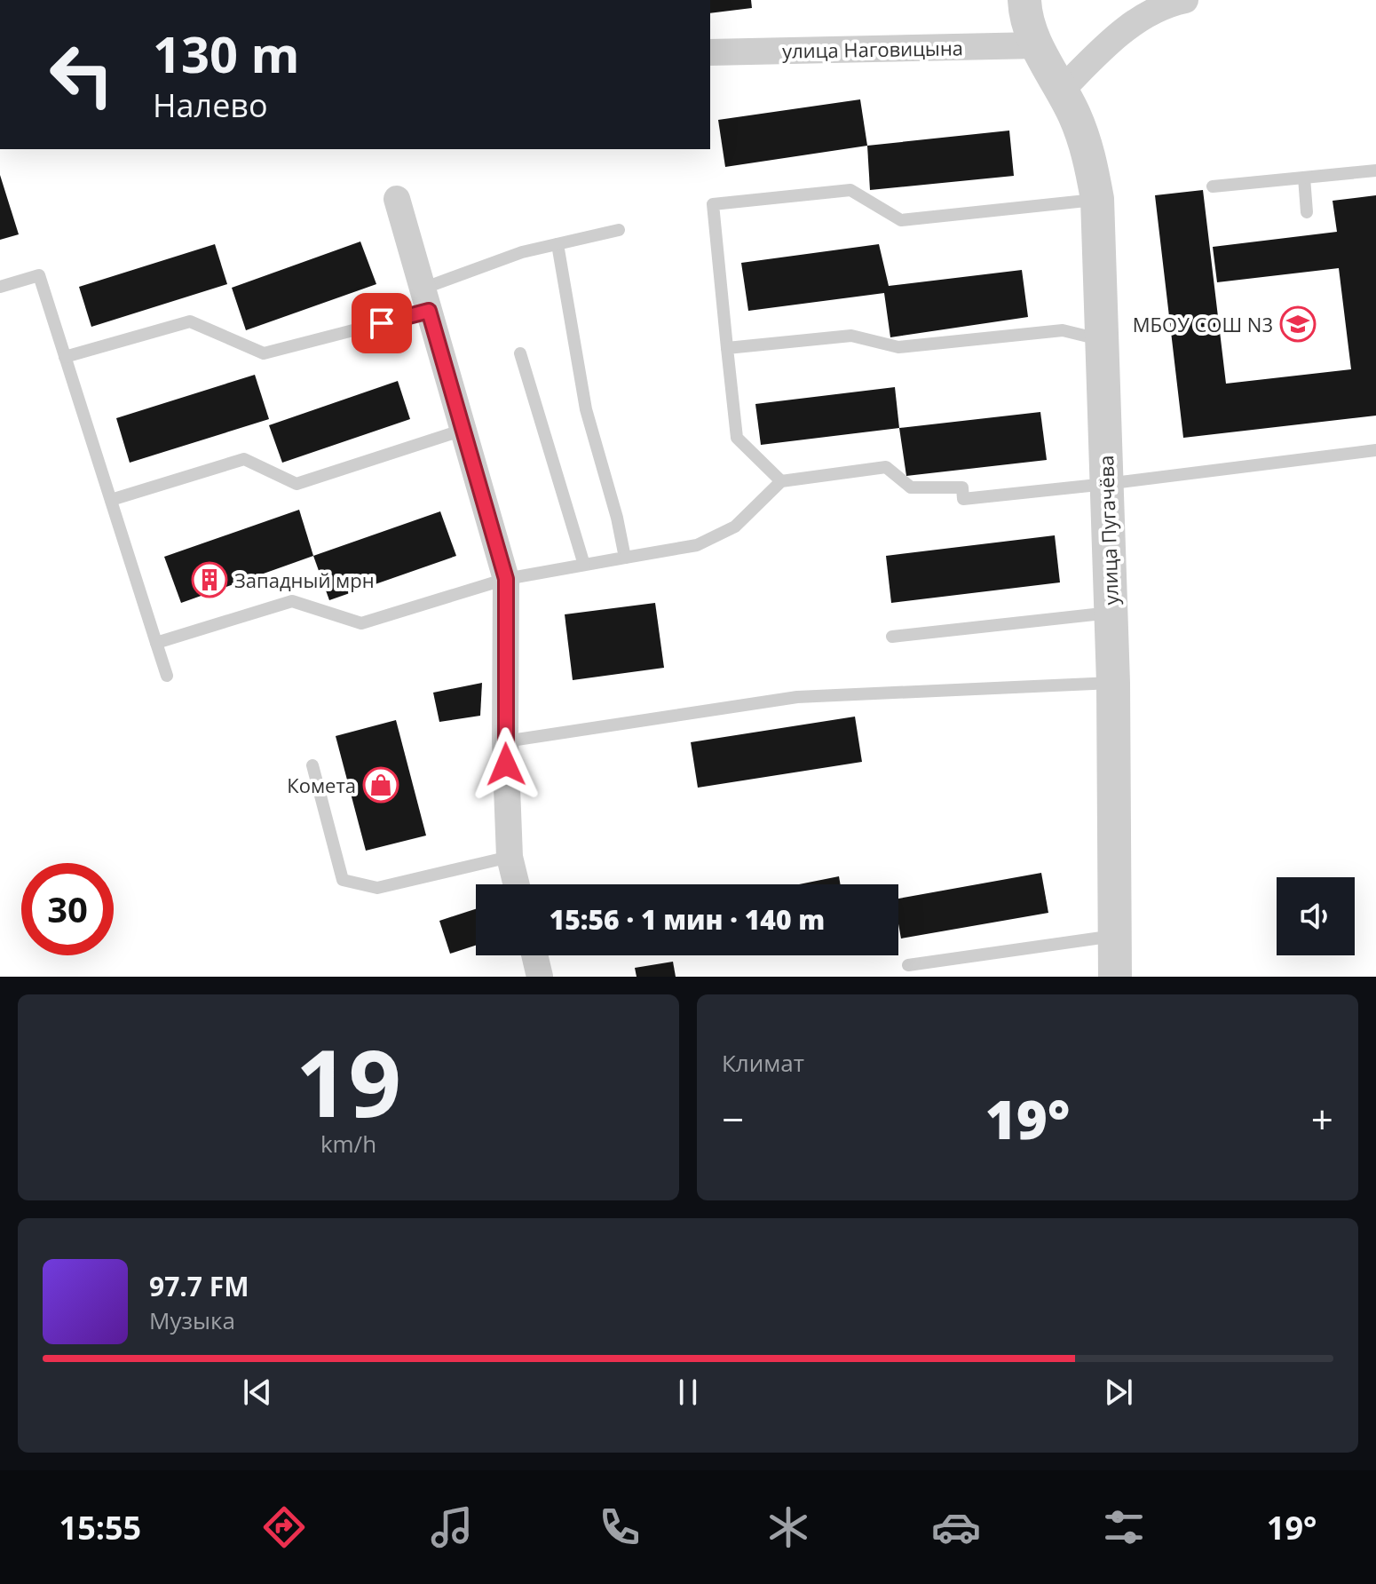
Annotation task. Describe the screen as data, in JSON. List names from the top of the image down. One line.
{"streets":{"street":["улица Наговицына","улица Пугачёва"]},"crossings":[["улица Наговицына","улица Пугачёва"]],"places":{"school or university":["МБОУ СОШ N3"],"building":["Западный мрн"],"shop":["Комета"]},"page":{"turn":["130 m","Налево"],"limit":"30","trip":"15:56 · 1 мин · 140 m","tile":[["19","km/h"],"Климат"],"heat":["−","19°","+"],"song":["97.7 FM","Музыка"],"tabs":["15:55","19°"]}}
